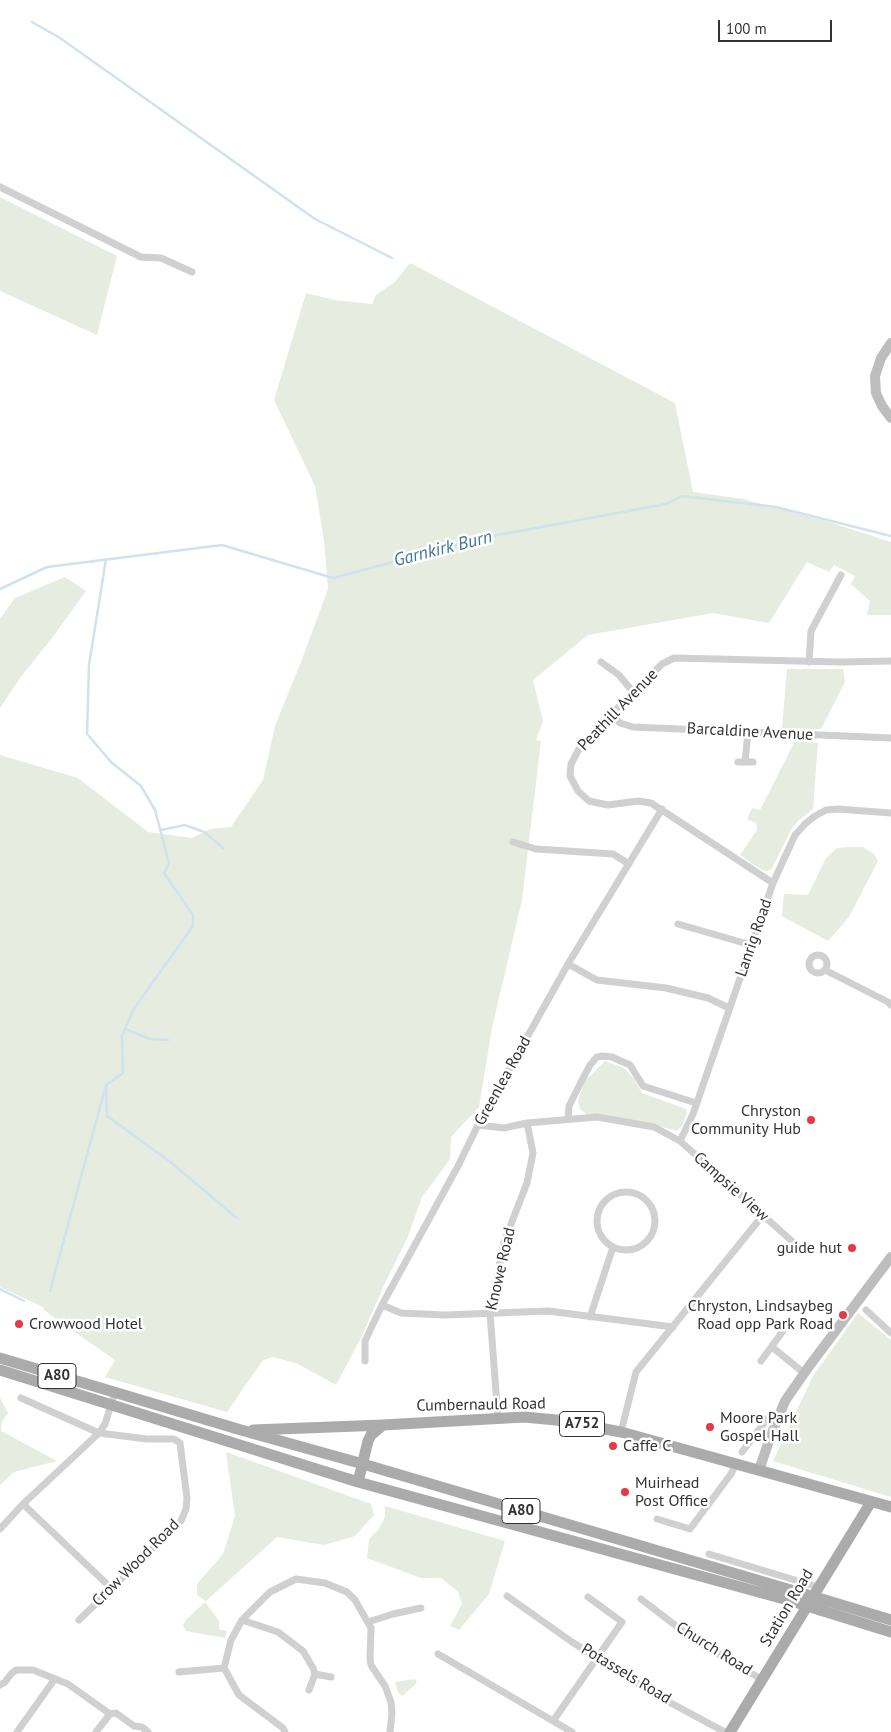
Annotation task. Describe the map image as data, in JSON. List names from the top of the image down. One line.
{"streets":{"main road":["A80","Cumbernauld Road","A752","Station Road"],"street":["Peathill Avenue","Barcaldine Avenue","Lanrig Road","Greenlea Road","Campsie View","Knowe Road","Crow Wood Road","Church Road","Potassels Road"]},"crossings":[["Peathill Avenue","Barcaldine Avenue"],["Peathill Avenue","Lanrig Road"],["Peathill Avenue","Greenlea Road"],["Lanrig Road","Campsie View"],["Greenlea Road","Campsie View"],["Campsie View","Knowe Road"],["Knowe Road","Cumbernauld Road"],["A80","Cumbernauld Road"],["Cumbernauld Road","Station Road"],["Station Road","Church Road"]],"water":["Garnkirk Burn"],"places":["Chryston Community Hub","guide hut","Chryston, Lindsaybeg Road opp Park Road","Crowwood Hotel","Moore Park Gospel Hall","Caffe C","Muirhead Post Office"],"scale_bar":"100 m"}
